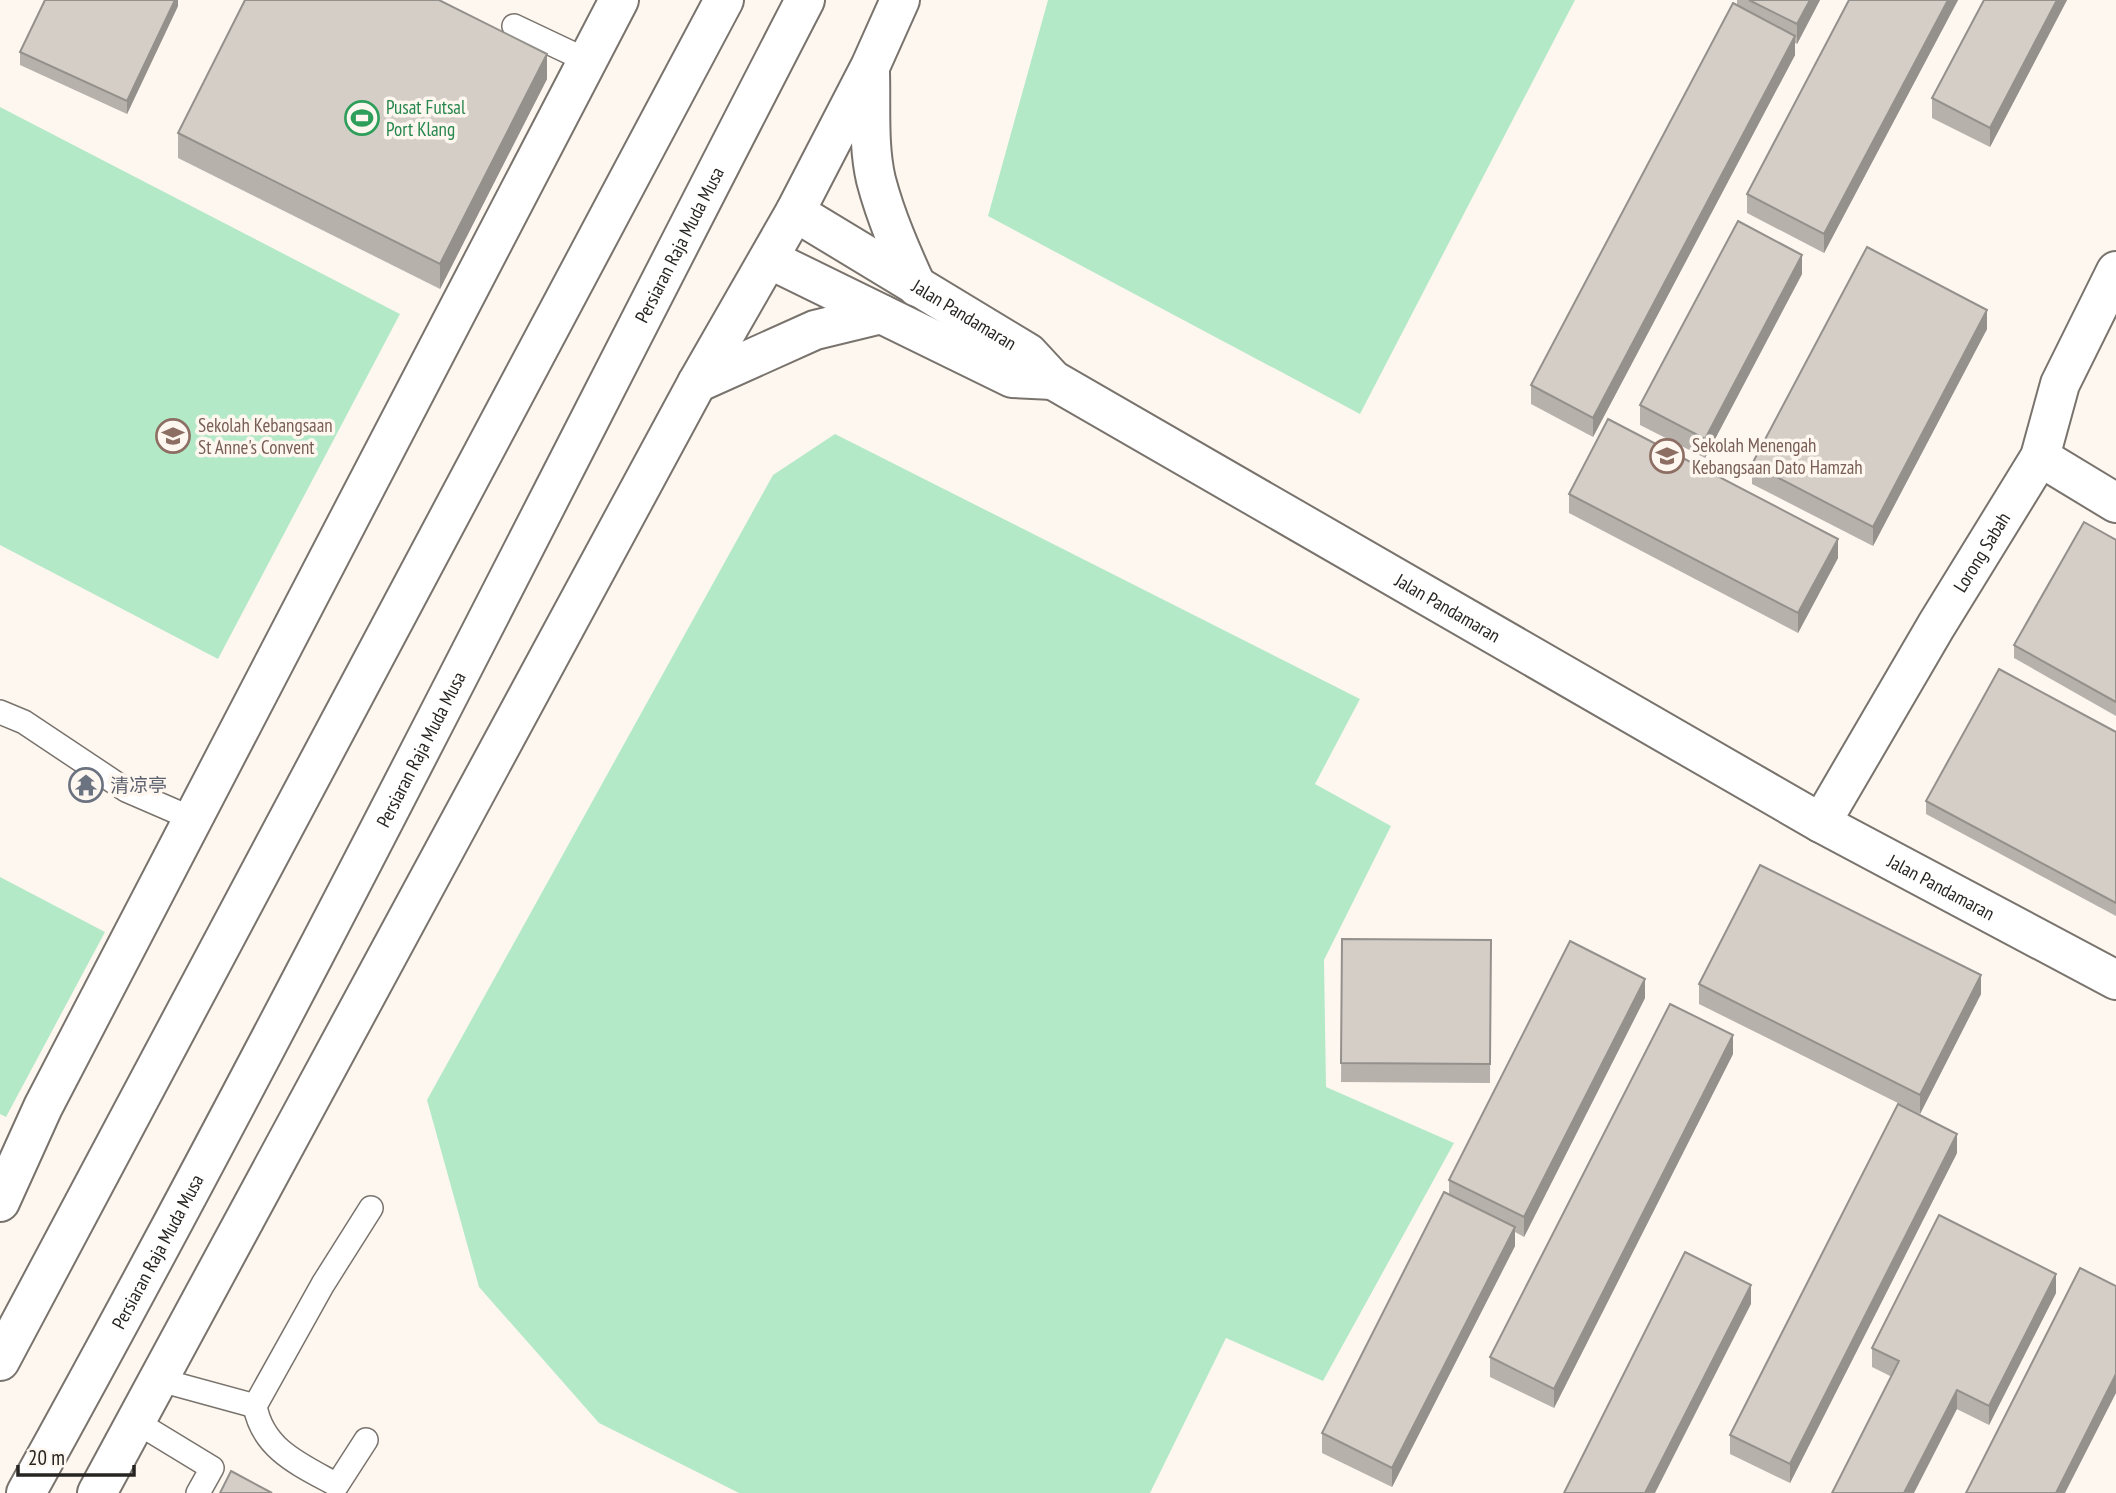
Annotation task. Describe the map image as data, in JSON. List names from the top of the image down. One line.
{"streets":{"street":["Persiaran Raja Muda Musa","Jalan Pandamaran","Lorong Sabah"]},"crossings":[["Jalan Pandamaran","Lorong Sabah"]],"places":{"sports":["Pusat Futsal Port Klang"],"school or university":["Sekolah Kebangsaan St Anne's Convent","Sekolah Menengah Kebangsaan Dato Hamzah"],"temple":["清凉亭"]},"scale_bar":"20 m"}
